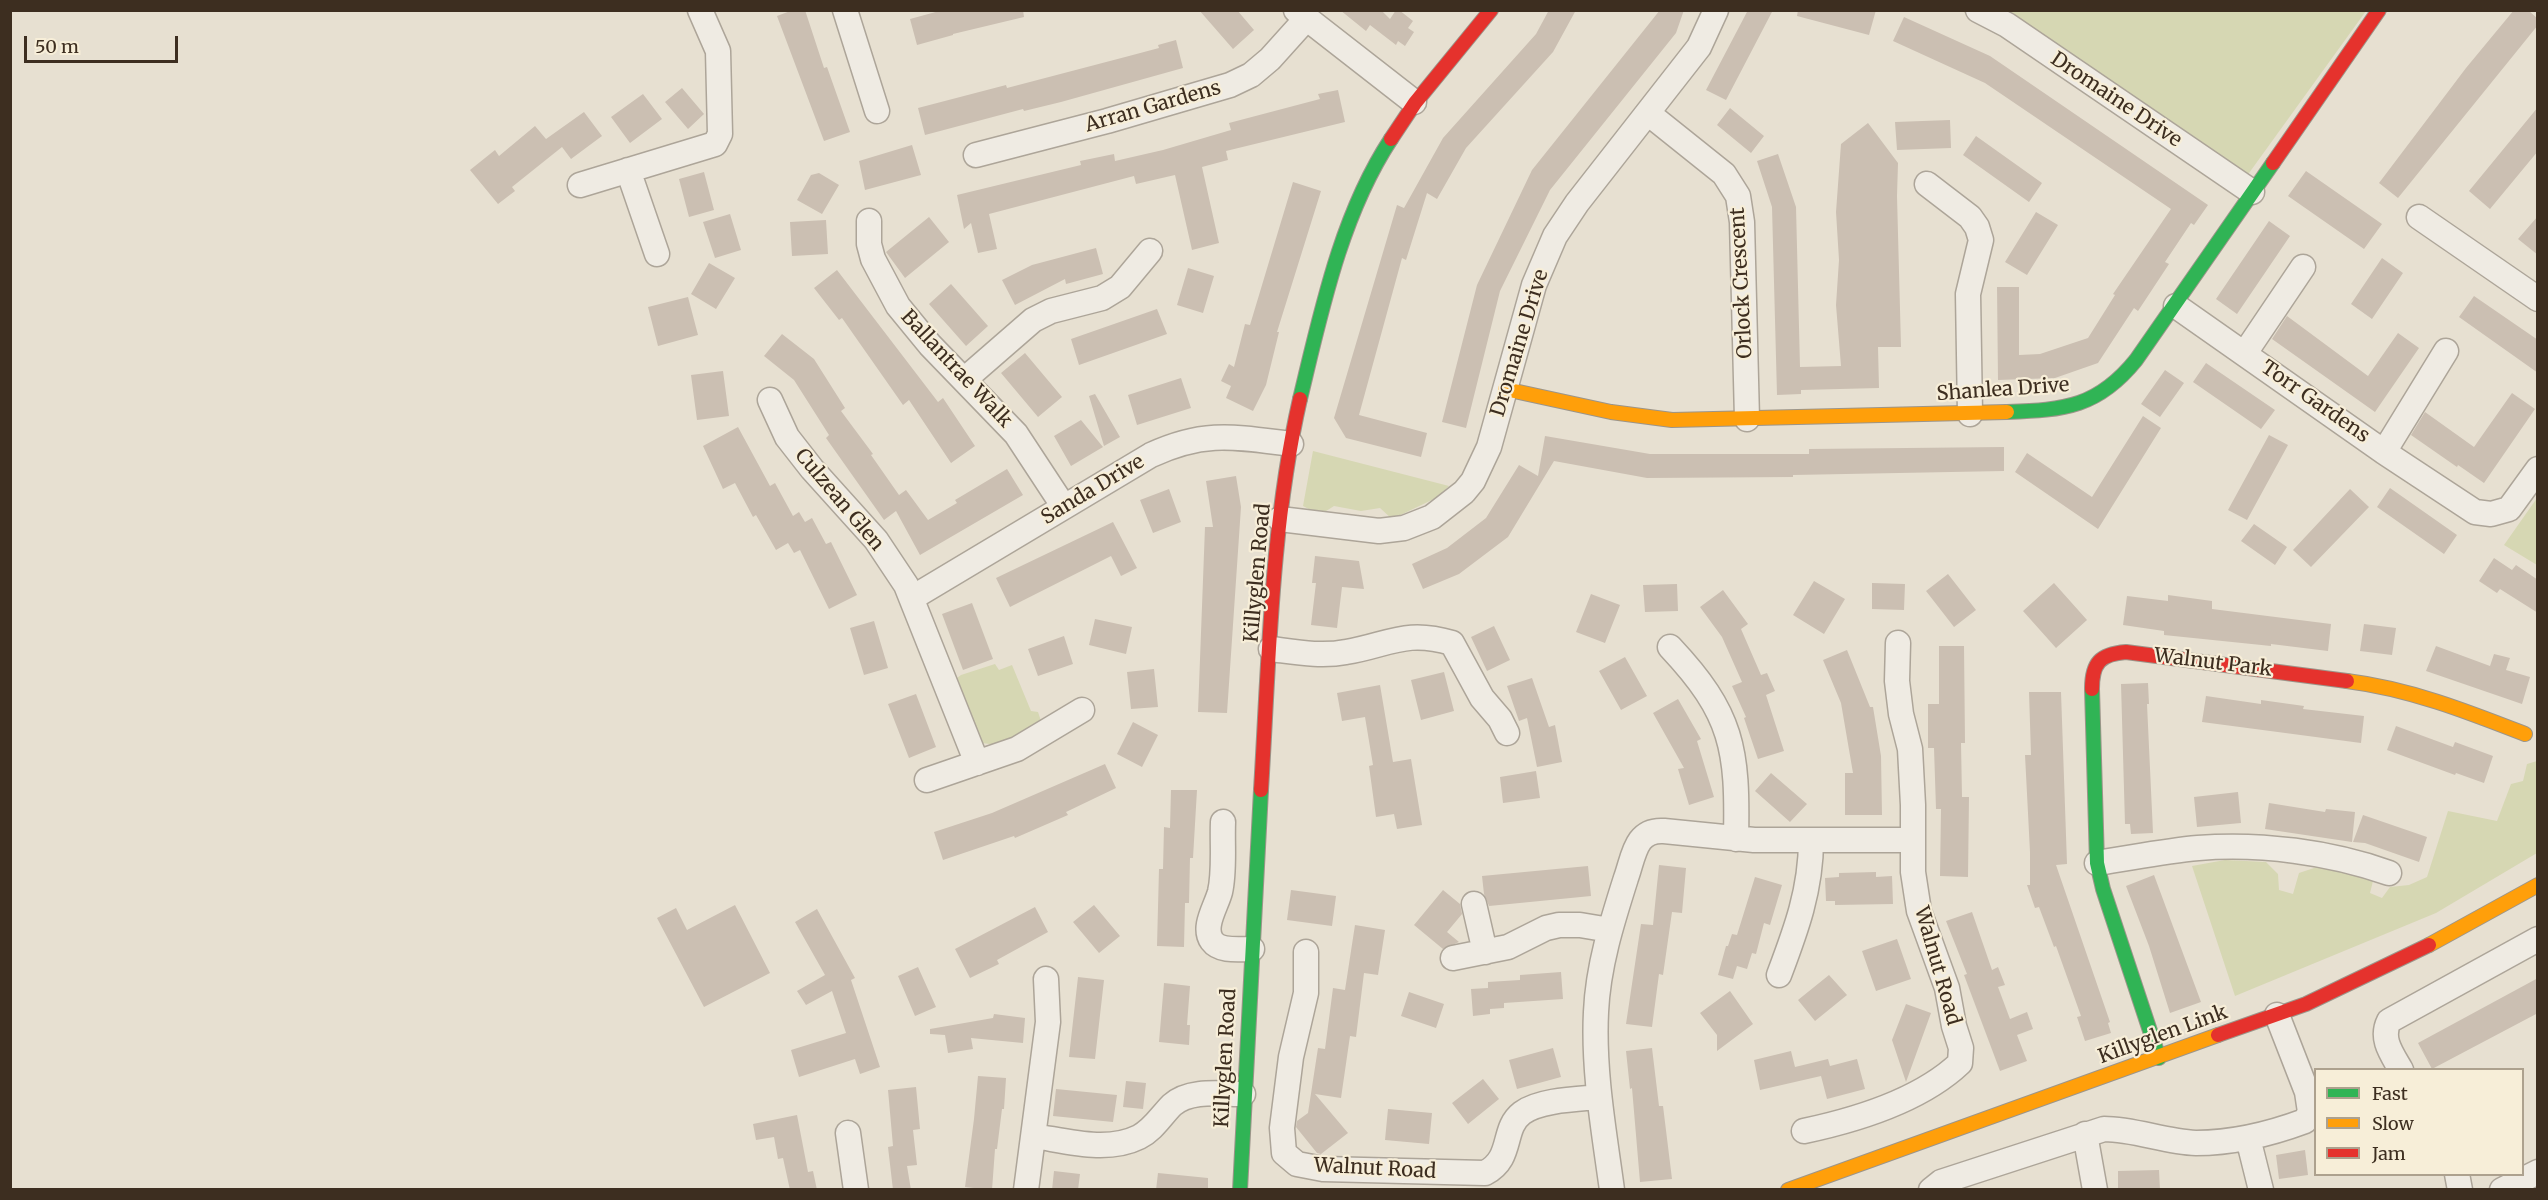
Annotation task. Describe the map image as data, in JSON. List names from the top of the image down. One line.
{"streets":{"street":["Dromaine Drive","Arran Gardens","Orlock Crescent","Ballantrae Walk","Shanlea Drive","Torr Gardens","Sanda Drive","Culzean Glen","Killyglen Road","Walnut Park","Walnut Road","Killyglen Link"]},"crossings":[["Dromaine Drive","Orlock Crescent"],["Dromaine Drive","Shanlea Drive"],["Dromaine Drive","Killyglen Road"],["Orlock Crescent","Shanlea Drive"],["Ballantrae Walk","Sanda Drive"],["Shanlea Drive","Torr Gardens"],["Sanda Drive","Culzean Glen"],["Sanda Drive","Killyglen Road"],["Walnut Park","Killyglen Link"]],"legend":["Fast","Slow","Jam"],"scale_bar":"50 m"}
